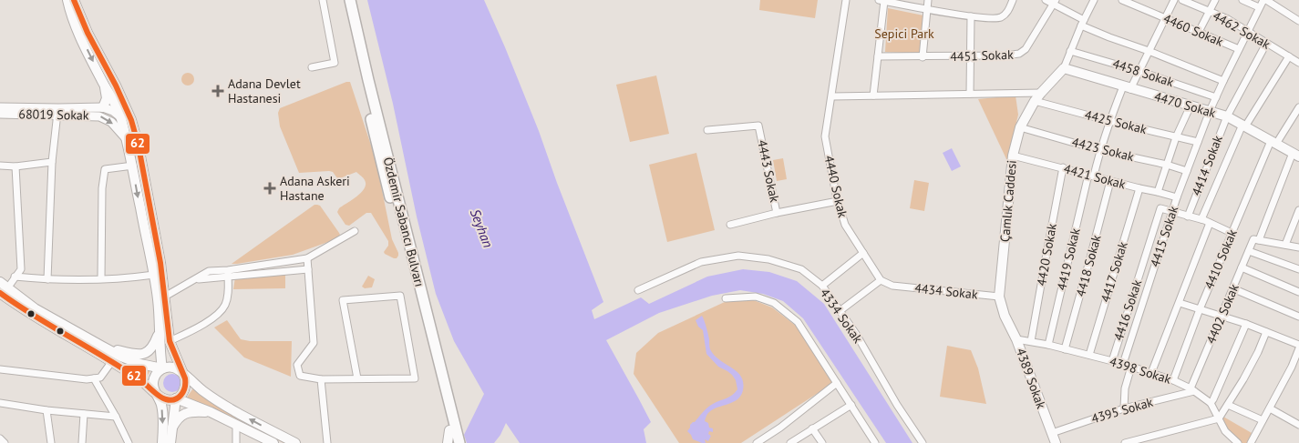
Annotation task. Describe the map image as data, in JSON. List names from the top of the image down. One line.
{"streets":{"main road":["4470 Sokak","Çamlık Caddesi","Özdemir Sabancı Bulvarı","4389 Sokak"],"street":["4460 Sokak","4462 Sokak","4451 Sokak","4458 Sokak","68019 Sokak","4425 Sokak","4423 Sokak","4414 Sokak","4443 Sokak","4421 Sokak","4440 Sokak","4415 Sokak","4420 Sokak","4419 Sokak","4410 Sokak","4418 Sokak","4417 Sokak","4434 Sokak","4416 Sokak","4402 Sokak","4334 Sokak","4398 Sokak","4395 Sokak"]},"crossings":[["4460 Sokak","4415 Sokak"],["4460 Sokak","4419 Sokak"],["4462 Sokak","4414 Sokak"],["4462 Sokak","4415 Sokak"],["4458 Sokak","Çamlık Caddesi"],["4458 Sokak","4415 Sokak"],["4458 Sokak","4419 Sokak"],["4470 Sokak","4414 Sokak"],["4470 Sokak","Çamlık Caddesi"],["4470 Sokak","4415 Sokak"],["4470 Sokak","4419 Sokak"],["4470 Sokak","4410 Sokak"],["4470 Sokak","4402 Sokak"],["4425 Sokak","Çamlık Caddesi"],["4425 Sokak","4415 Sokak"],["4425 Sokak","4419 Sokak"],["4423 Sokak","Çamlık Caddesi"],["4423 Sokak","4415 Sokak"],["4423 Sokak","4419 Sokak"],["4421 Sokak","Çamlık Caddesi"],["4421 Sokak","4415 Sokak"],["4421 Sokak","4420 Sokak"],["4421 Sokak","4419 Sokak"],["4421 Sokak","4418 Sokak"],["4421 Sokak","4417 Sokak"],["4440 Sokak","4434 Sokak"],["Çamlık Caddesi","4434 Sokak"],["Çamlık Caddesi","4389 Sokak"],["4415 Sokak","4416 Sokak"],["4415 Sokak","4398 Sokak"],["4420 Sokak","4398 Sokak"],["4419 Sokak","4398 Sokak"],["4410 Sokak","4398 Sokak"],["4418 Sokak","4398 Sokak"],["4417 Sokak","4398 Sokak"],["4416 Sokak","4398 Sokak"],["4402 Sokak","4398 Sokak"],["4402 Sokak","4395 Sokak"],["4398 Sokak","4389 Sokak"],["4398 Sokak","4395 Sokak"],["4389 Sokak","4395 Sokak"]],"water":["Seyhan"],"parks":["Sepici Park"],"places":{"health":["Adana Devlet Hastanesi","Adana Askeri Hastane"]},"lines":["transit line 62"]}
